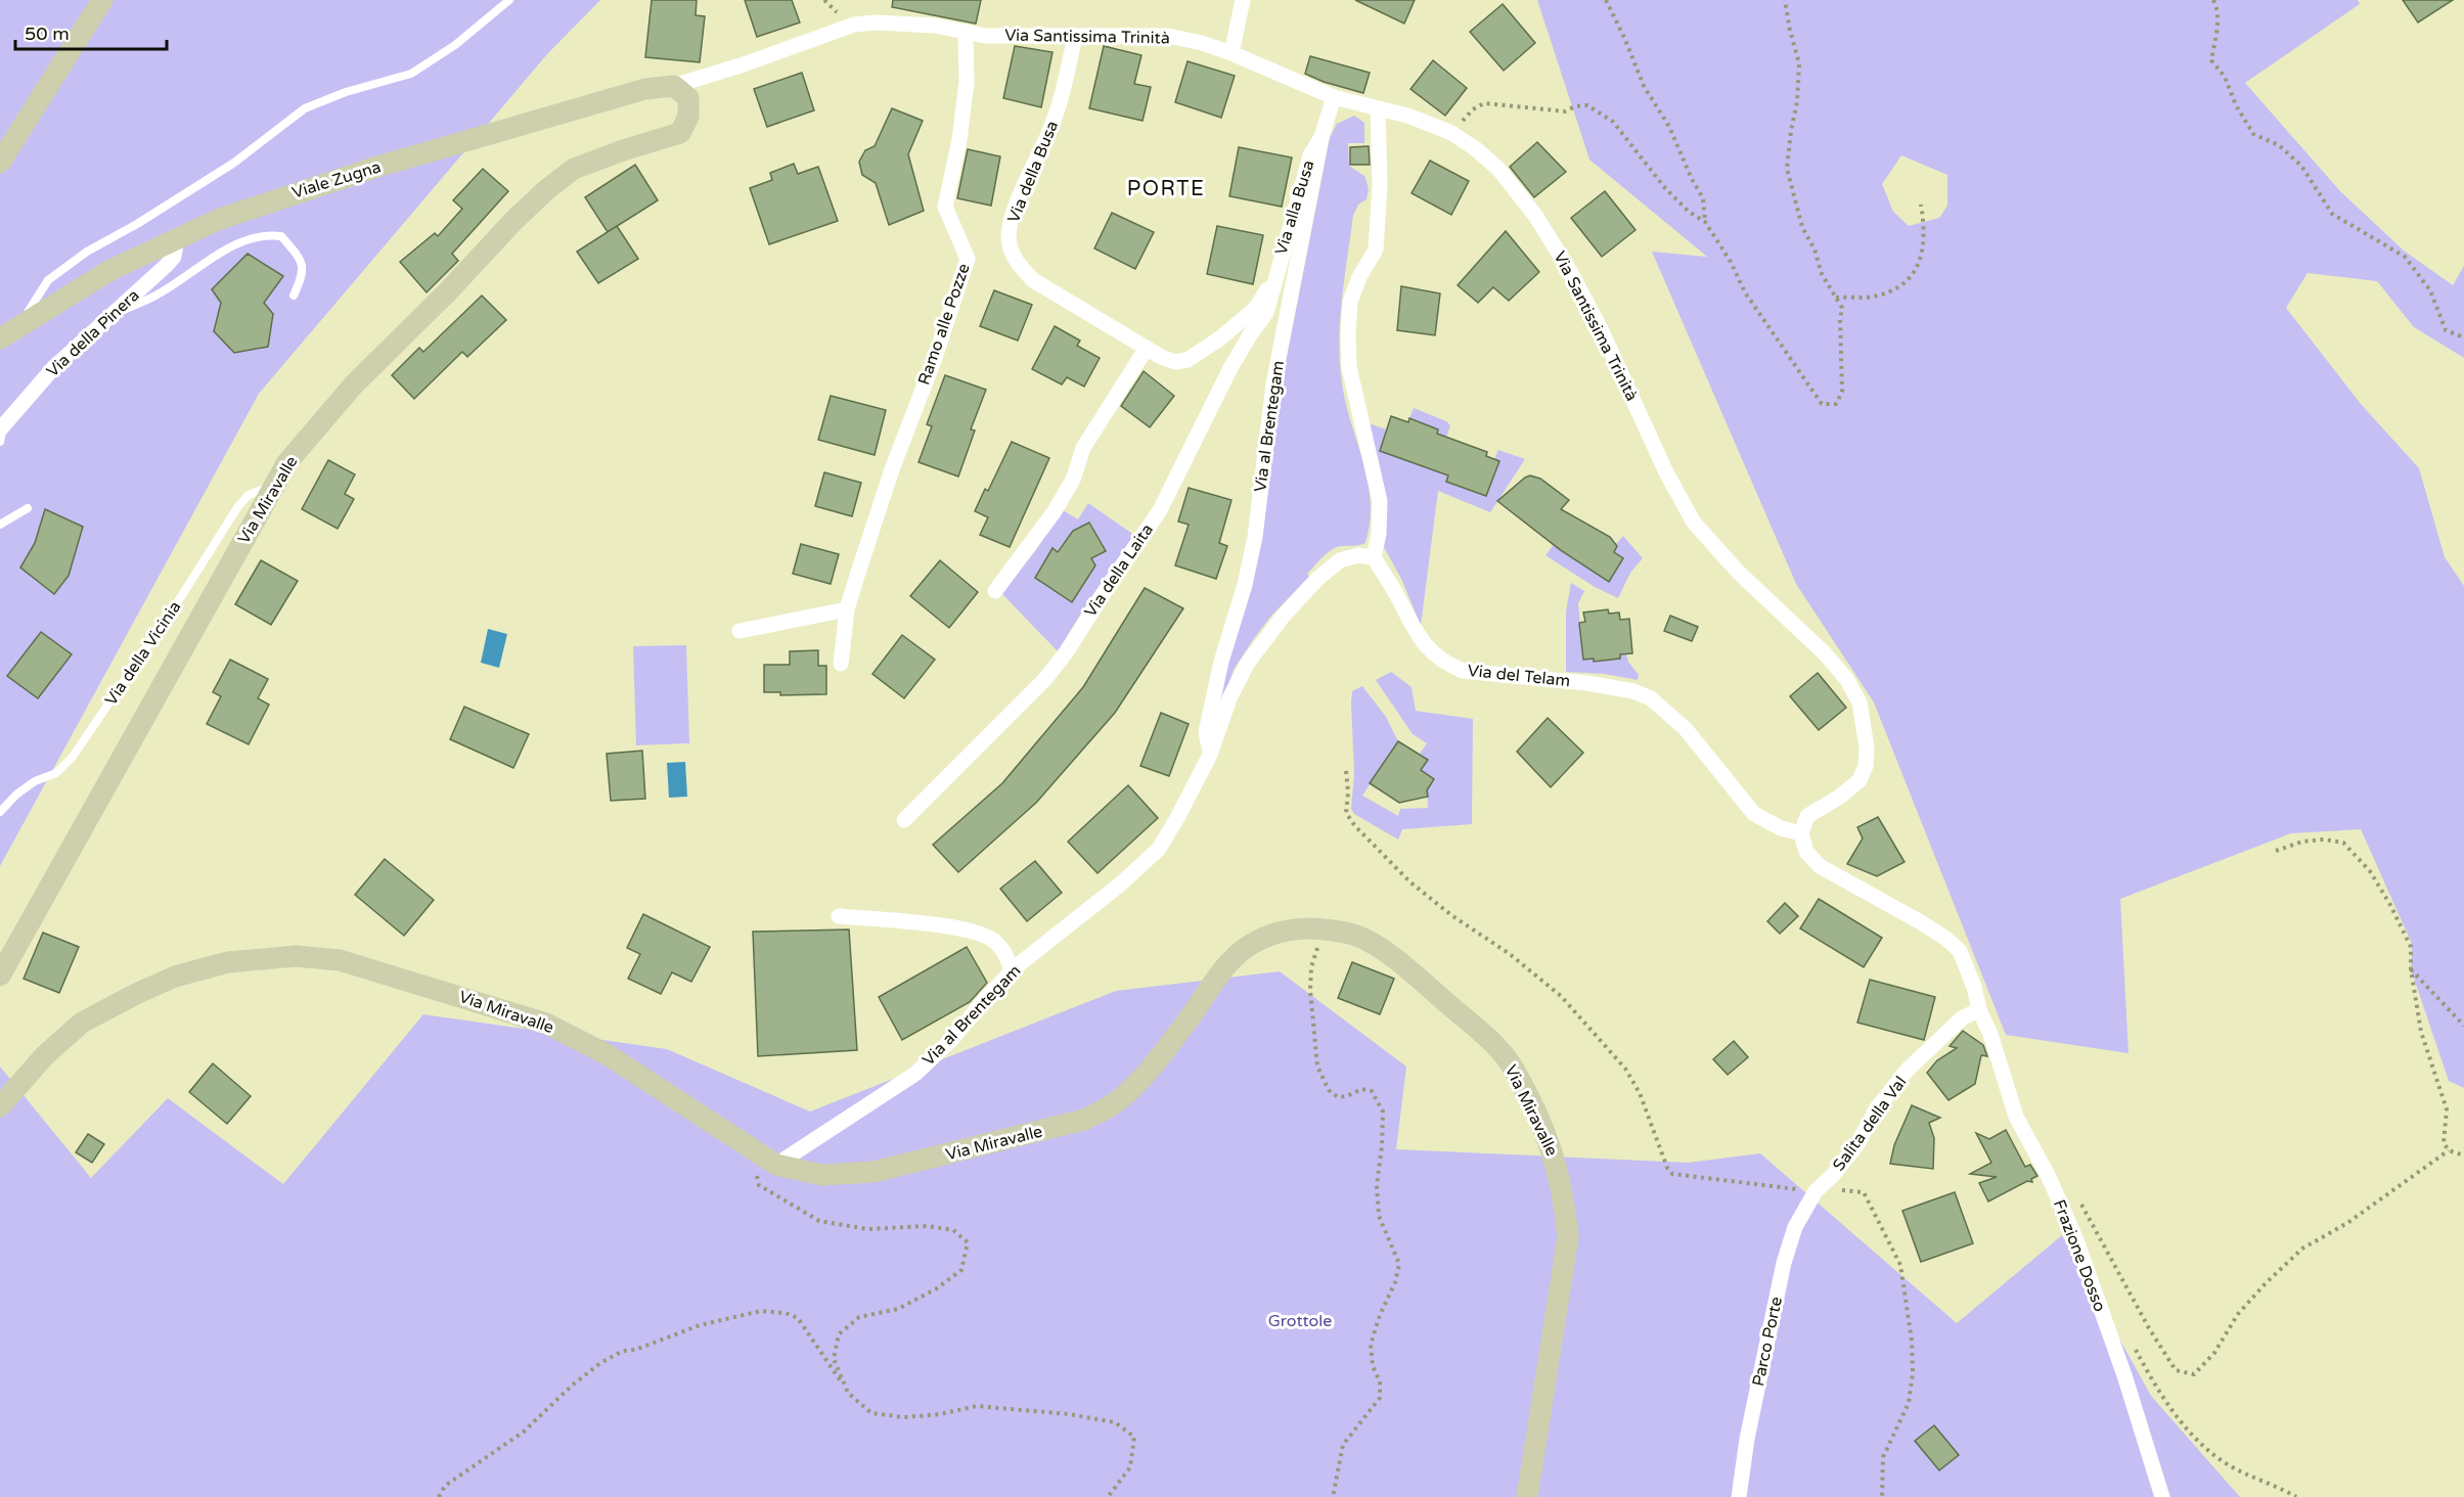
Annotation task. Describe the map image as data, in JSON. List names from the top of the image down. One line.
{"streets":{"street":["Via Santissima Trinità","Via della Busa","Viale Zugna","Via alla Busa","Ramo alle Pozze","Via della Pinera","Via al Brentegam","Via Miravalle","Via della Laita","Via del Telam","Salita della Val","Frazione Dosso","Parco Porte"],"lane":["Via della Vicinia"]},"crossings":[["Via Santissima Trinità","Via della Busa"],["Via Santissima Trinità","Viale Zugna"],["Via Santissima Trinità","Ramo alle Pozze"],["Via Santissima Trinità","Via al Brentegam"],["Via Santissima Trinità","Via Miravalle"],["Via Santissima Trinità","Via del Telam"],["Via della Busa","Via alla Busa"],["Via della Busa","Via della Laita"],["Viale Zugna","Via della Pinera"],["Viale Zugna","Via Miravalle"],["Via alla Busa","Via al Brentegam"],["Via alla Busa","Via della Laita"],["Via al Brentegam","Via Miravalle"],["Via al Brentegam","Via del Telam"],["Via Miravalle","Via della Vicinia"],["Salita della Val","Frazione Dosso"],["Salita della Val","Parco Porte"]],"districts":["PORTE"],"parks":["Grottole"],"scale_bar":"50 m"}
